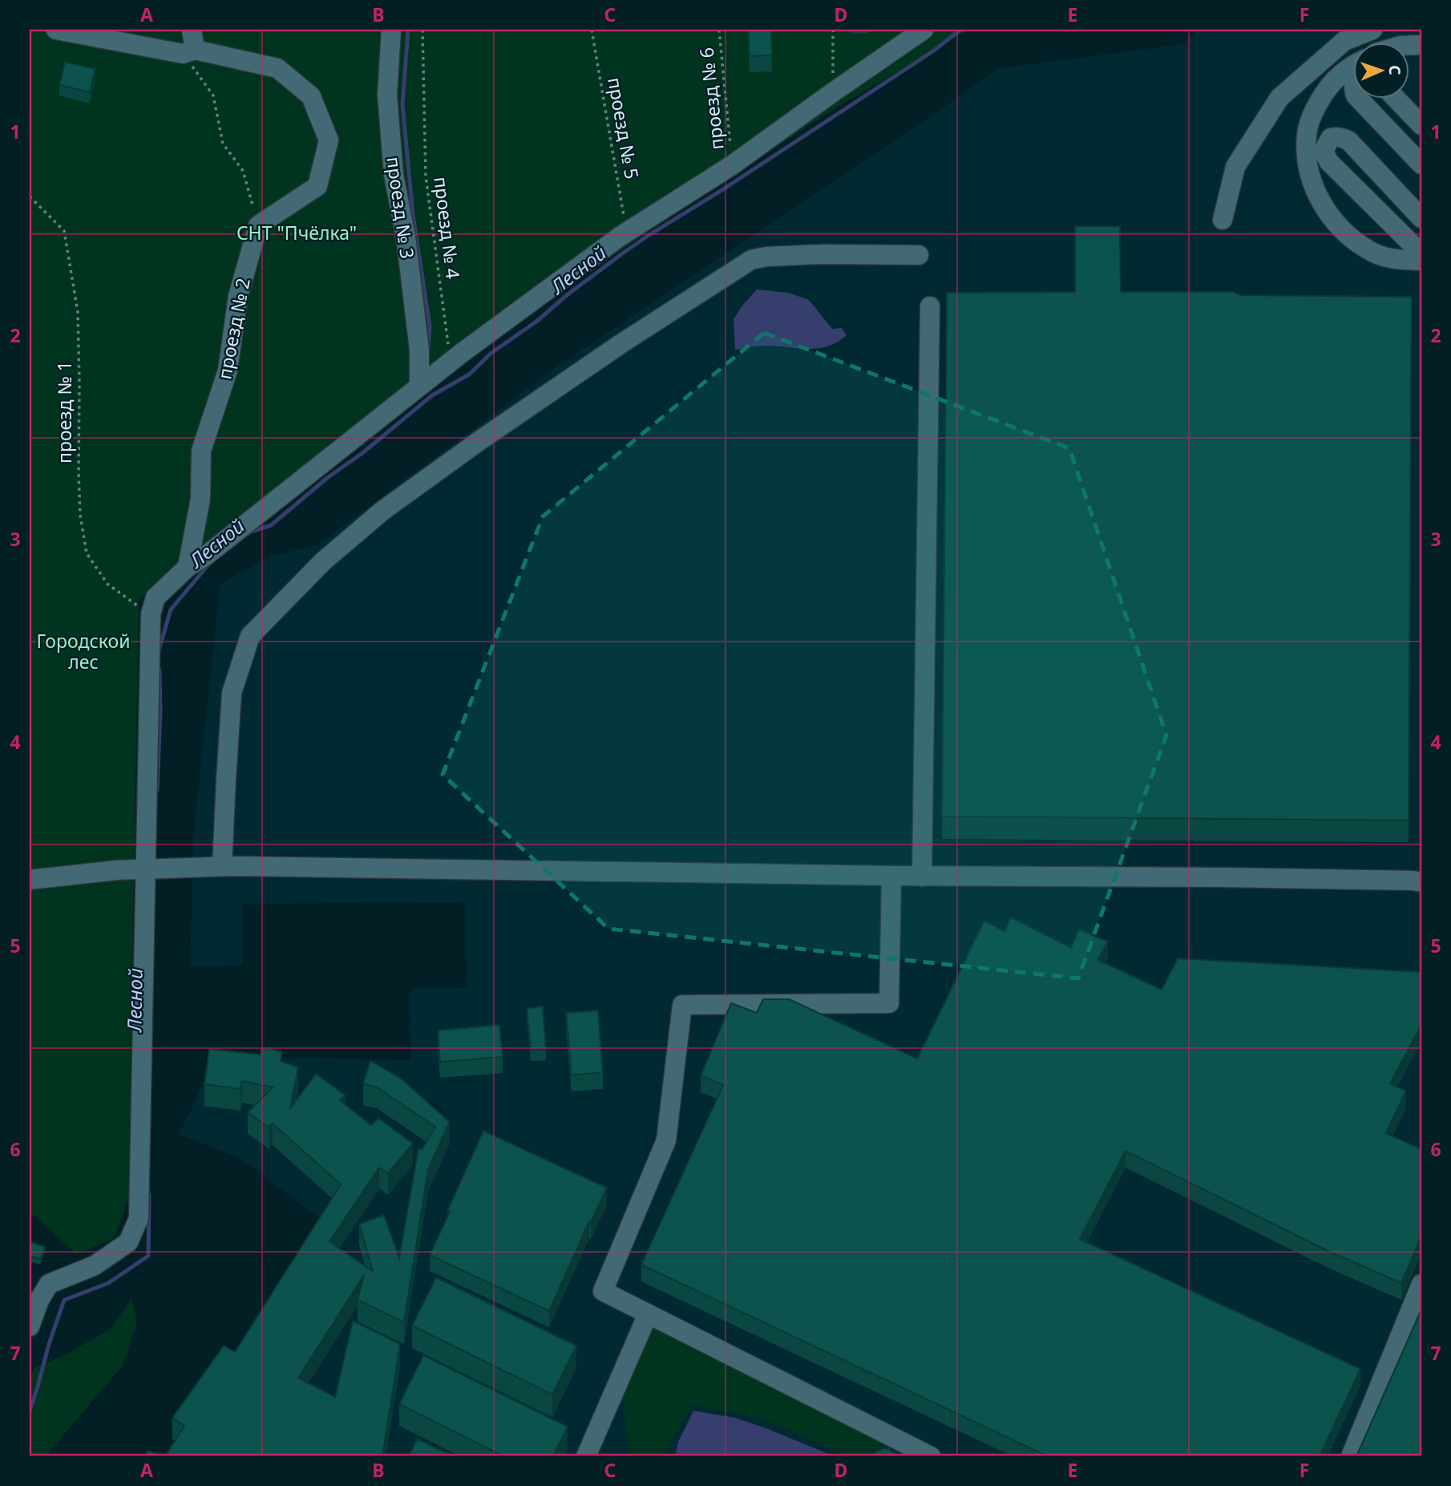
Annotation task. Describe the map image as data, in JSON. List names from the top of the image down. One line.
{"streets":{"street":["проезд № 3","проезд № 2"],"path":["проезд № 6","проезд № 5","проезд № 4","проезд № 1"]},"water":["Лесной"],"parks":["СНТ \"Пчёлка\"","Городской лес"],"north":"right","grid":{"columns":["A","B","C","D","E","F"],"rows":["1","2","3","4","5","6","7"]}}
